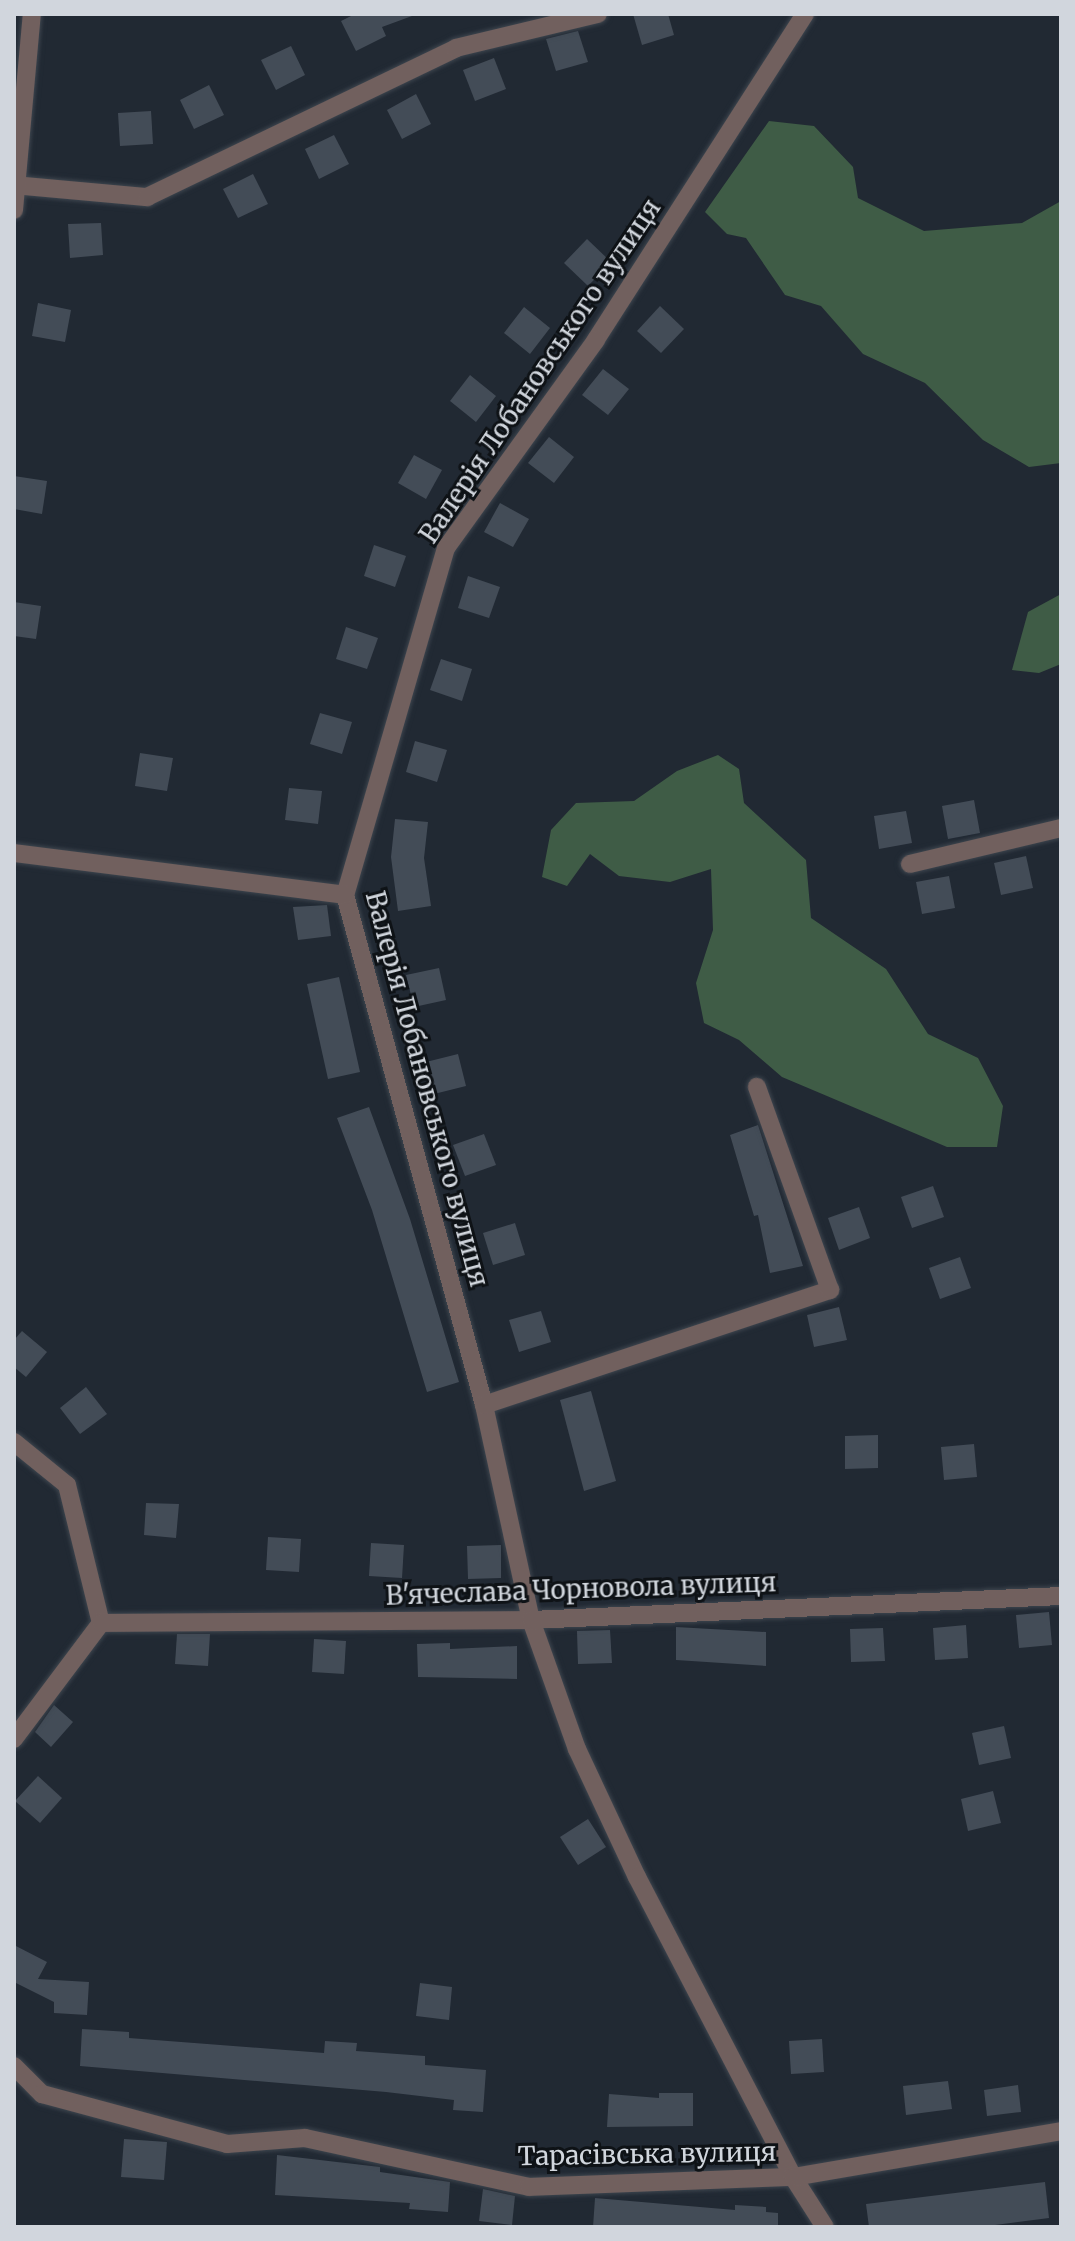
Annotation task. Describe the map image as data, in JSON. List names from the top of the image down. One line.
{"streets":{"street":["Валерія Лобановського вулиця","В'ячеслава Чорновола вулиця","Тарасівська вулиця"]},"crossings":[["Валерія Лобановського вулиця","В'ячеслава Чорновола вулиця"],["Валерія Лобановського вулиця","Тарасівська вулиця"]]}
